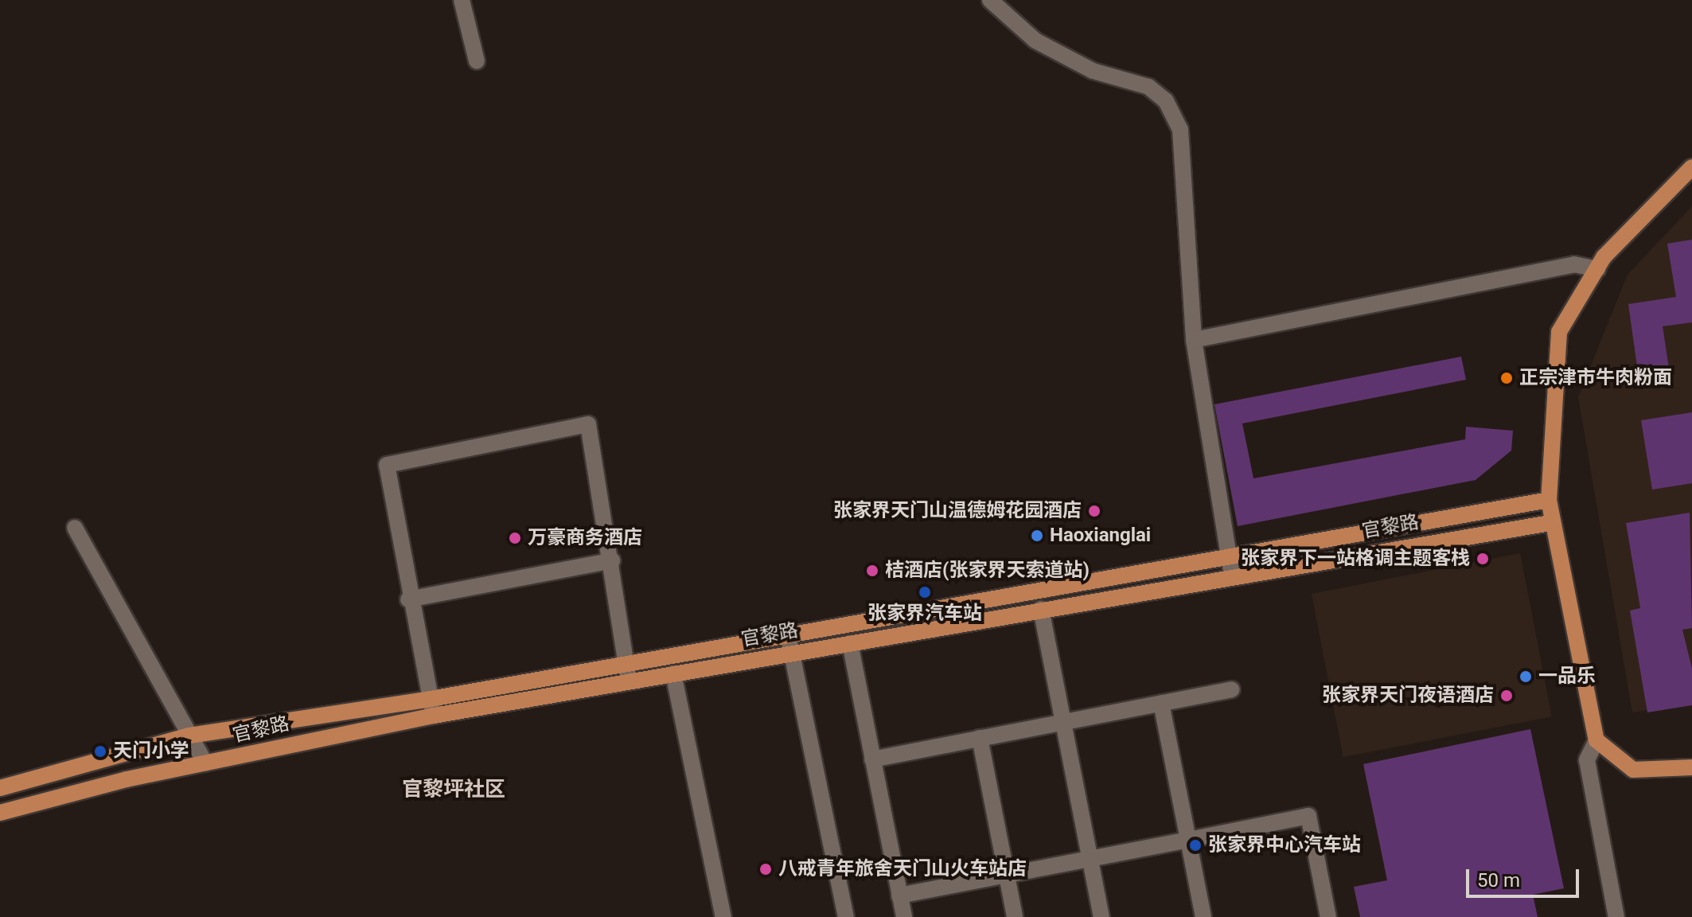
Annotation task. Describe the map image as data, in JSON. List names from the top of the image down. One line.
{"streets":{"main road":["官黎路"]},"districts":["官黎坪社区"],"places":["正宗津市牛肉粉面","张家界天门山温德姆花园酒店","Haoxianglai","万豪商务酒店","张家界下一站格调主题客栈","桔酒店(张家界天索道站)","张家界汽车站","一品乐","张家界天门夜语酒店","天门小学","张家界中心汽车站","八戒青年旅舍天门山火车站店"],"scale_bar":"50 m"}
